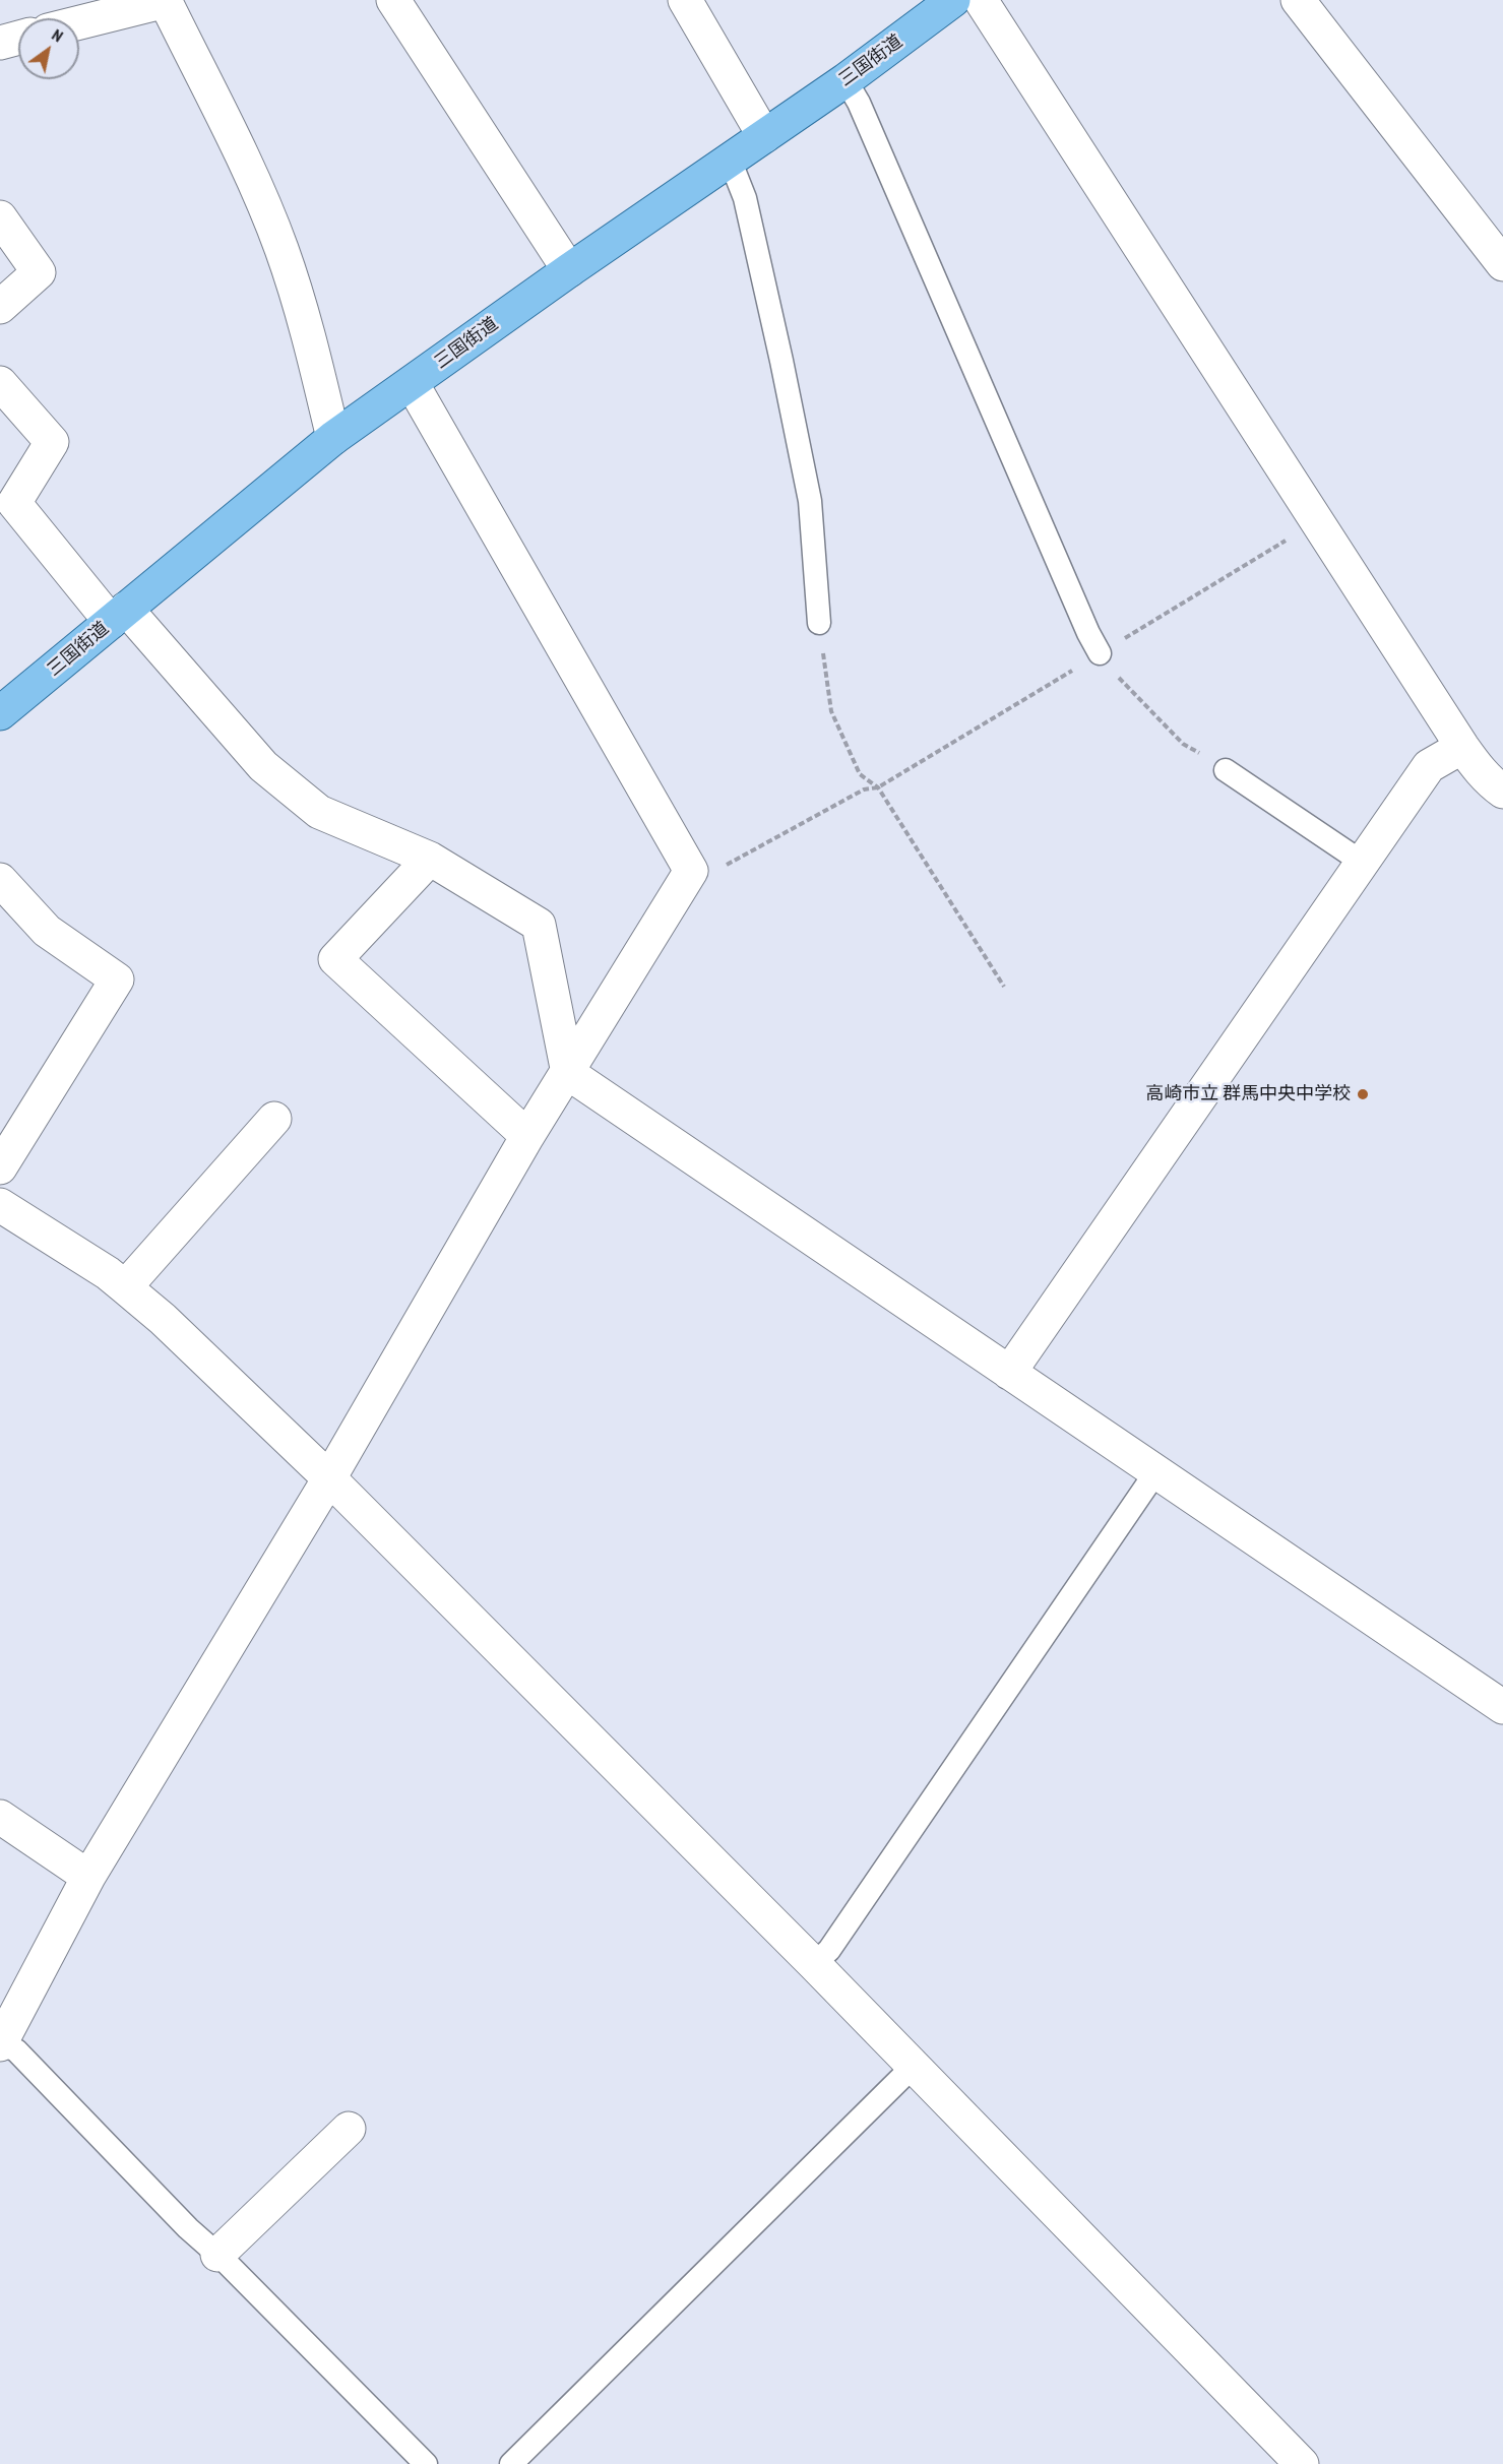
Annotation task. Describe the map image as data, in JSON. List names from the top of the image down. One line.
{"streets":{"main road":["三国街道"]},"places":["高崎市立 群馬中央中学校"],"north":"top right"}
